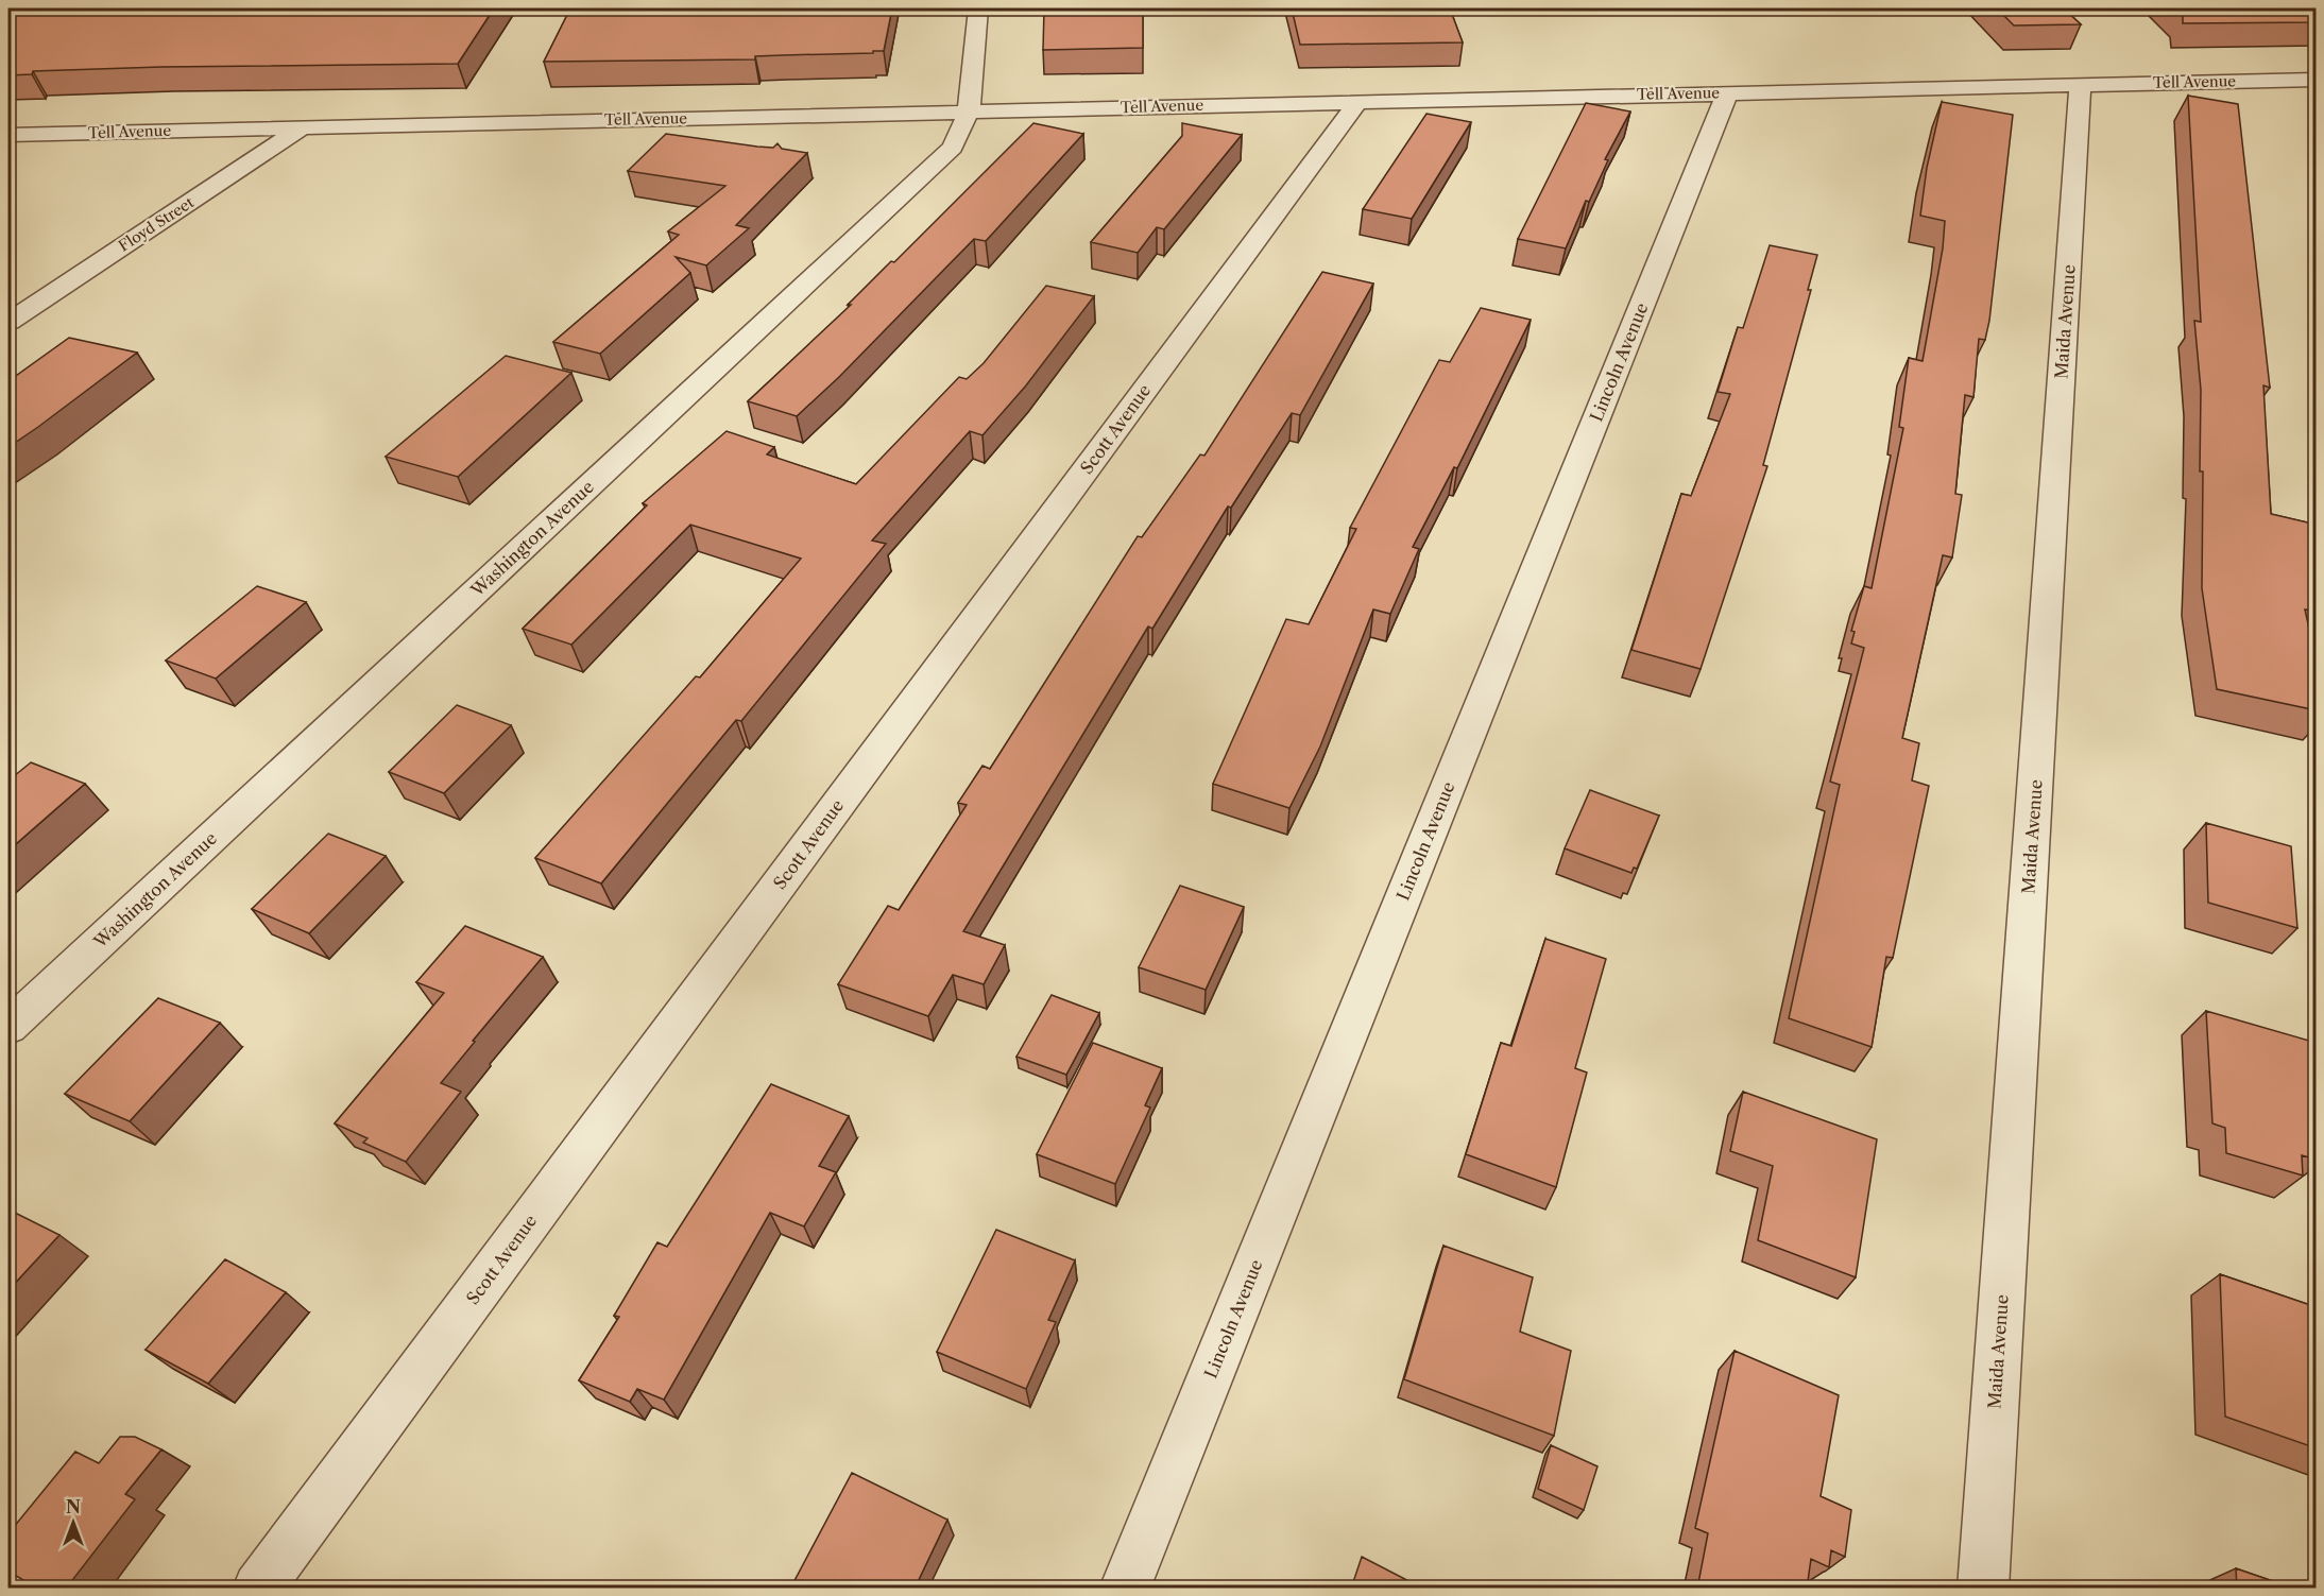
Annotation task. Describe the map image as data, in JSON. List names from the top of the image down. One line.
{"streets":{"street":["Tell Avenue","Floyd Street","Maida Avenue","Lincoln Avenue","Scott Avenue","Washington Avenue"]},"crossings":[["Tell Avenue","Floyd Street"],["Tell Avenue","Maida Avenue"],["Tell Avenue","Lincoln Avenue"],["Tell Avenue","Scott Avenue"],["Tell Avenue","Washington Avenue"]],"north":"top"}
